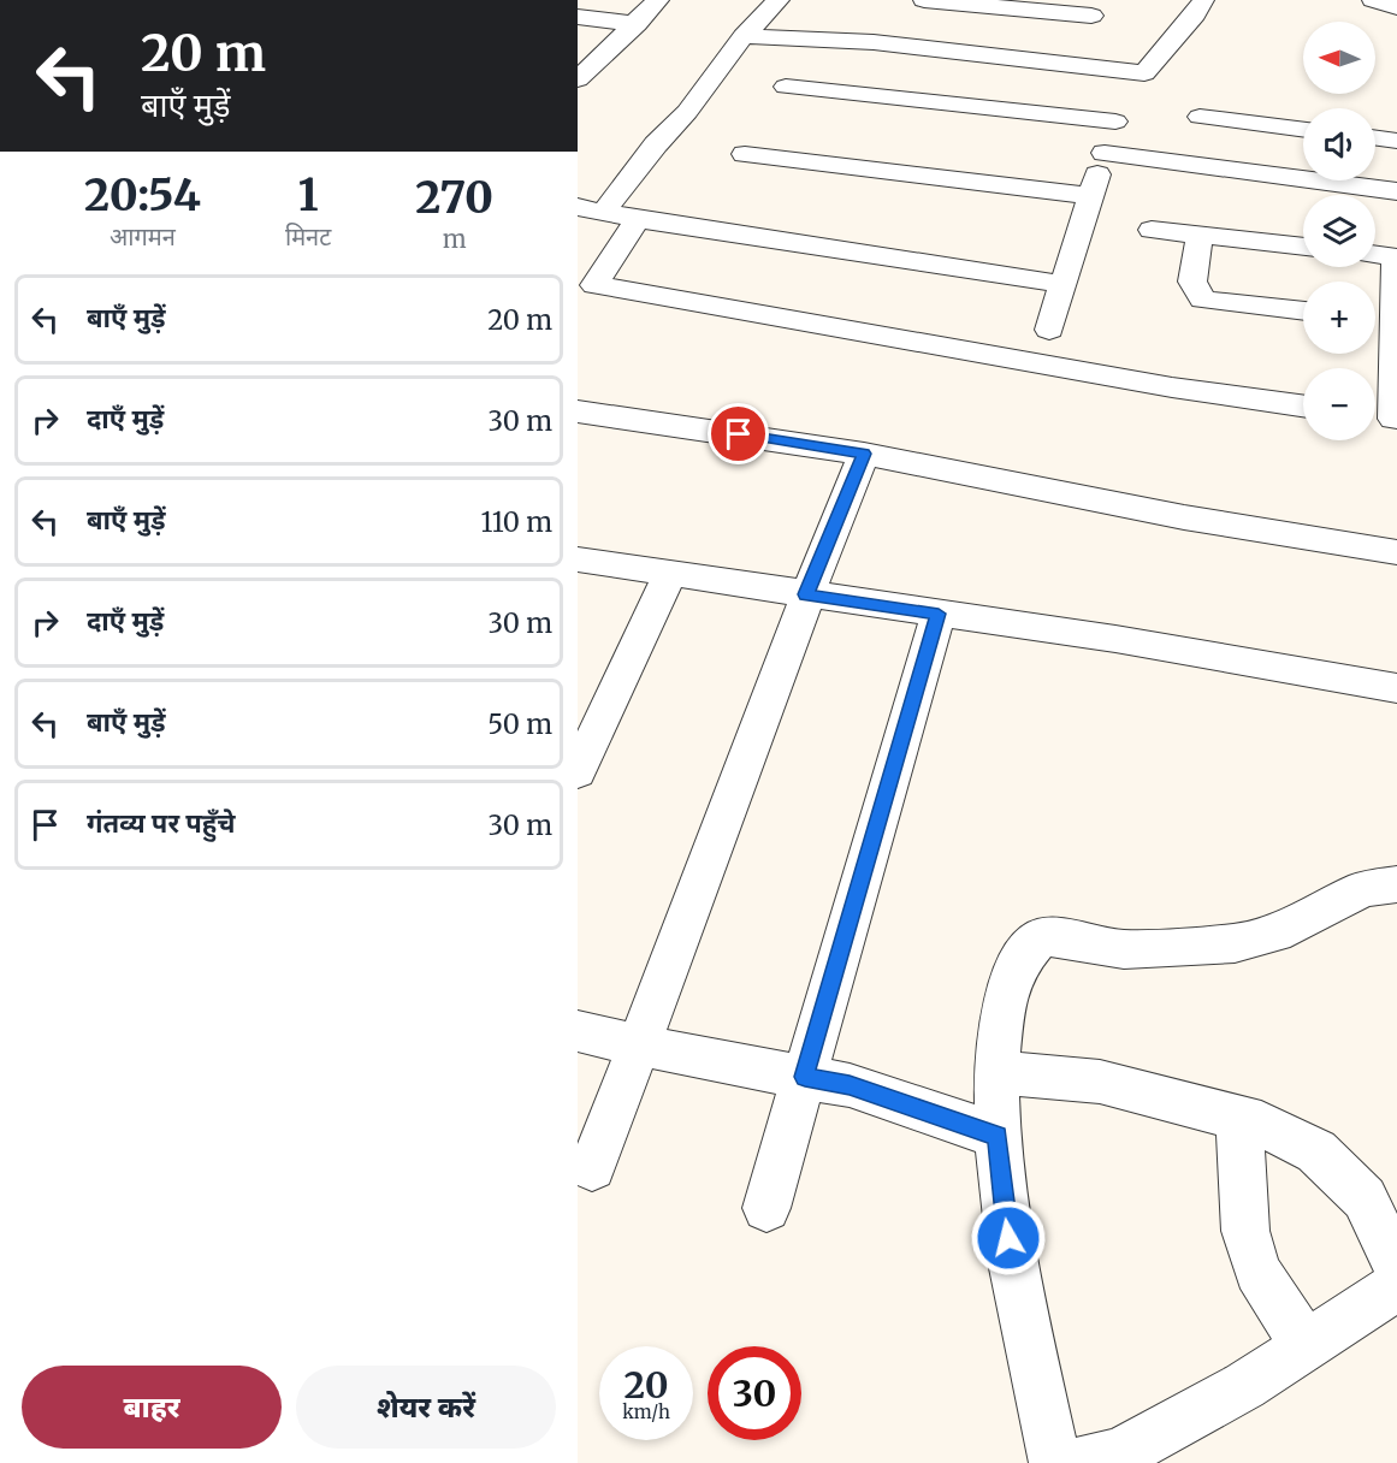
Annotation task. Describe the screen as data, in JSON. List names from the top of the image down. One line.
{"north":"left","page":{"turn":["20 m","बाएँ मुड़ें"],"map_buttons":["+","−"],"eta":["20:54","आगमन","1","मिनट","270","m"],"list":[{"name":"बाएँ मुड़ें","value":"20 m"},{"name":"दाएँ मुड़ें","value":"30 m"},{"name":"बाएँ मुड़ें","value":"110 m"},{"name":"दाएँ मुड़ें","value":"30 m"},{"name":"बाएँ मुड़ें","value":"50 m"},{"name":"गंतव्य पर पहुँचे","value":"30 m"}],"speed":"20 km/h","limit":"30","buttons":["बाहर","शेयर करें"]}}
